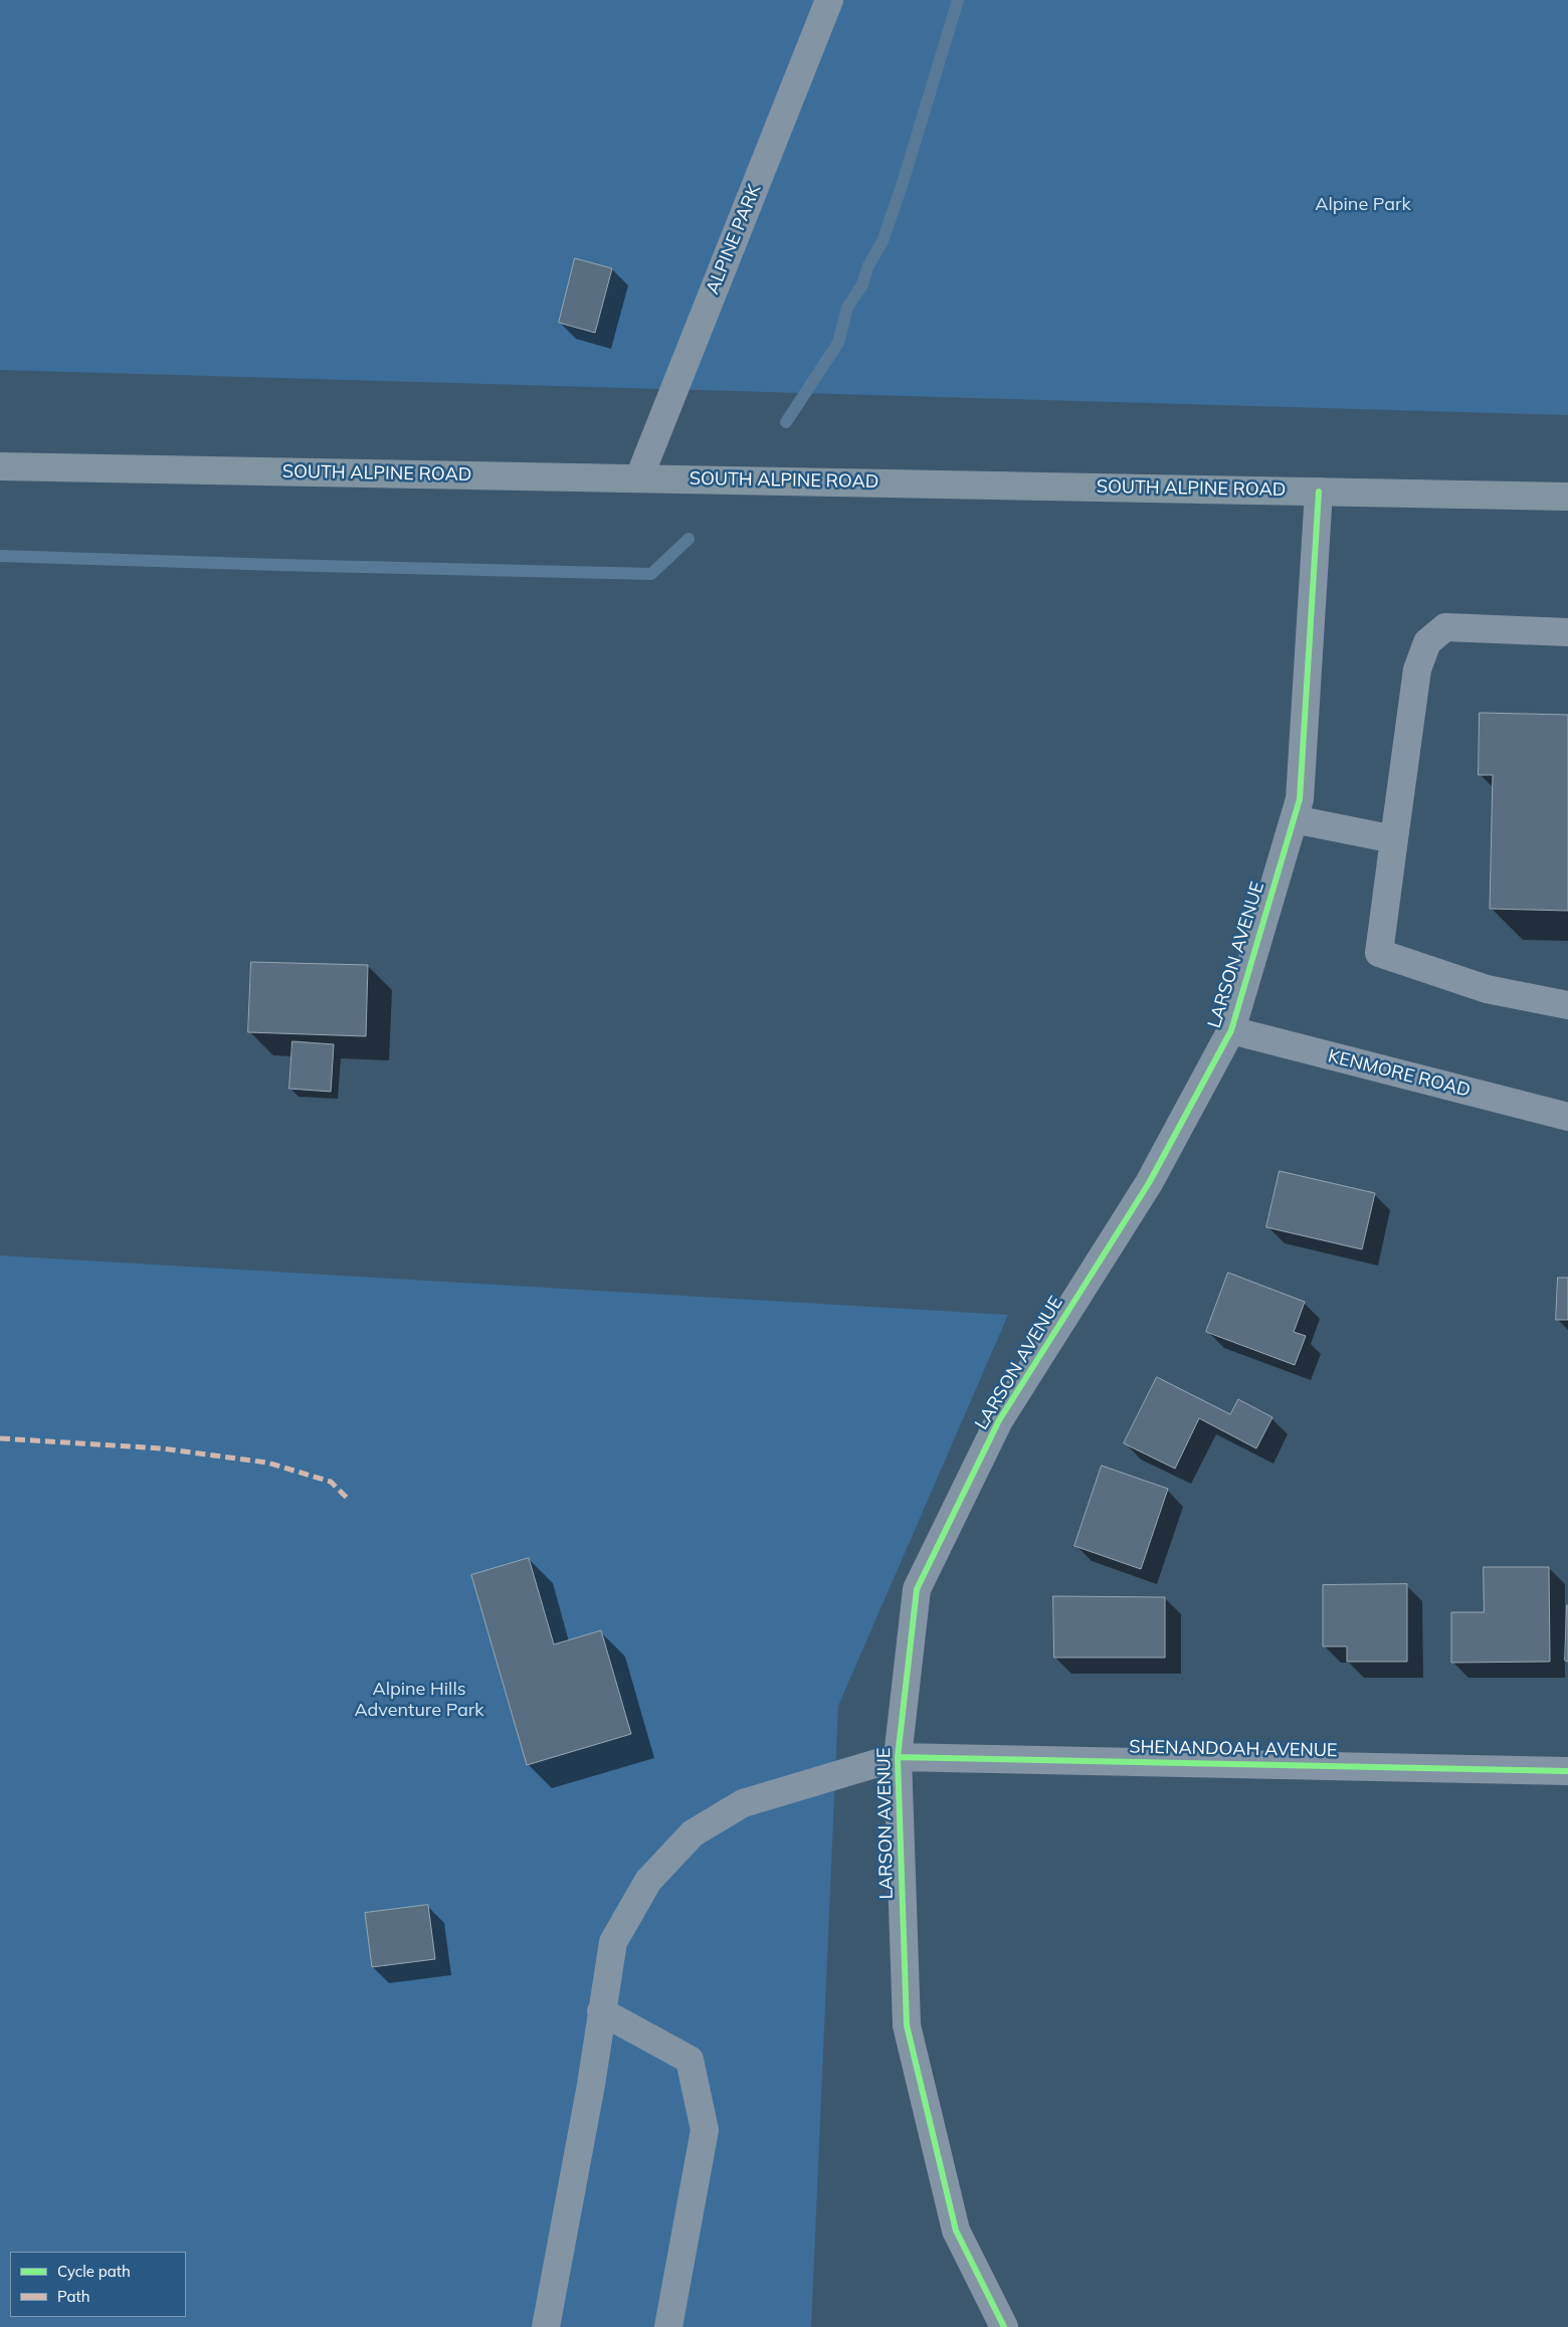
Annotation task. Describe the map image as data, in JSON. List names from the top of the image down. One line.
{"streets":{"main road":["SOUTH ALPINE ROAD"],"street":["ALPINE PARK","LARSON AVENUE","KENMORE ROAD","SHENANDOAH AVENUE"]},"crossings":[["ALPINE PARK","SOUTH ALPINE ROAD"],["SOUTH ALPINE ROAD","LARSON AVENUE"],["LARSON AVENUE","KENMORE ROAD"],["LARSON AVENUE","SHENANDOAH AVENUE"]],"parks":["Alpine Park","Alpine Hills Adventure Park"],"legend":["Cycle path","Path"]}
